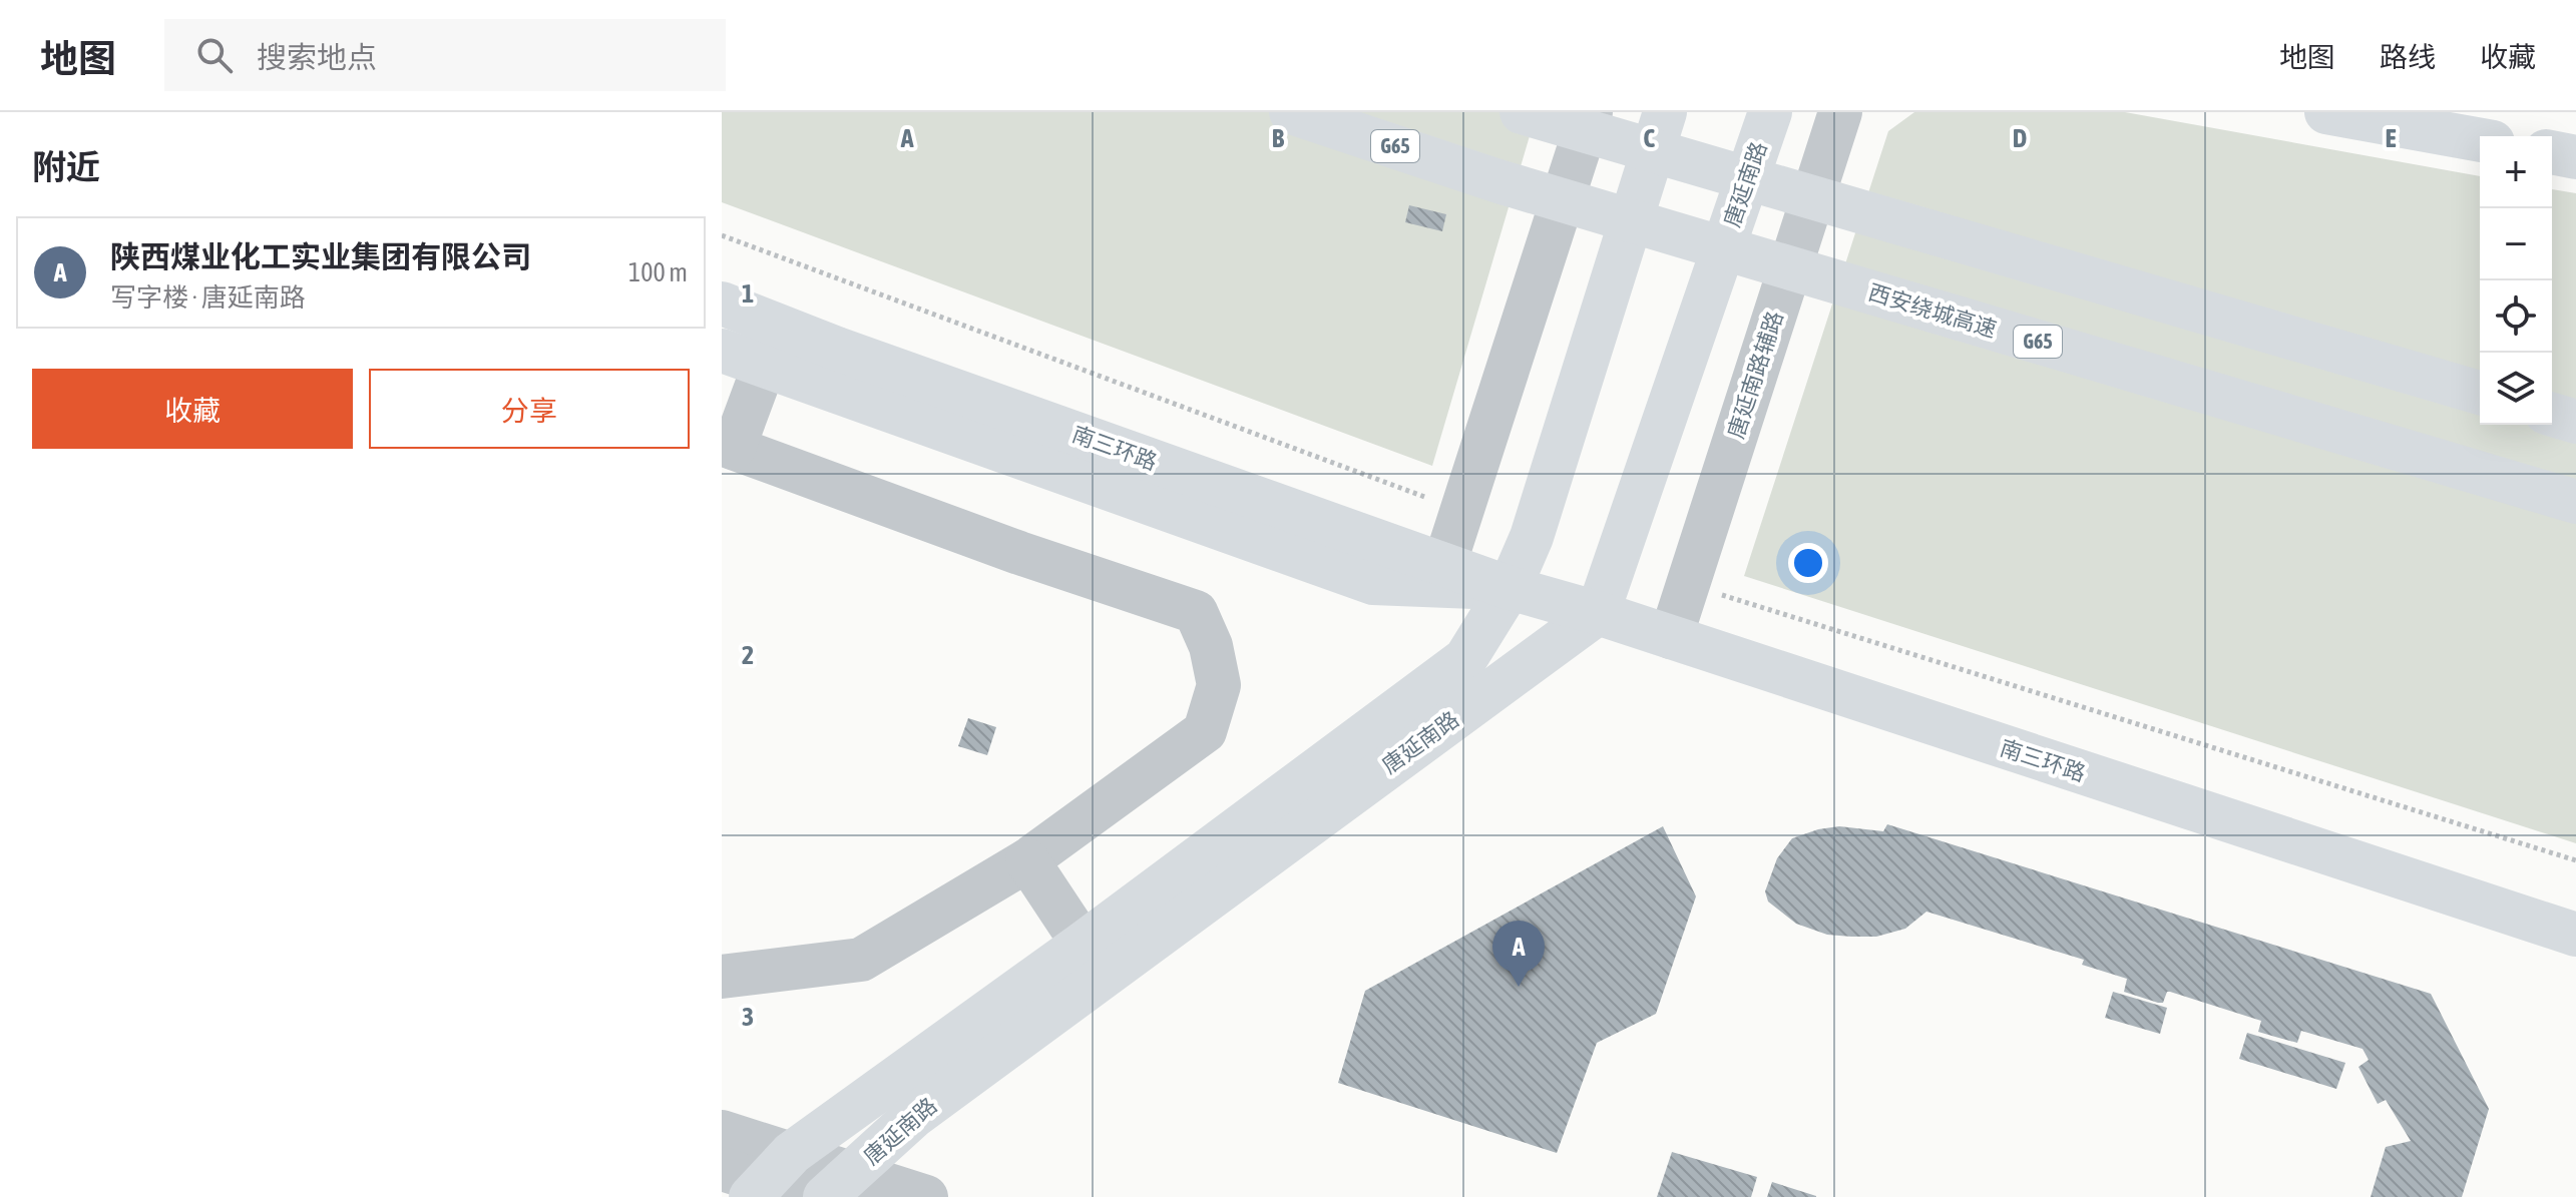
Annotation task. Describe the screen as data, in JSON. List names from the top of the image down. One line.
{"streets":{"main road":["G65","唐延南路","西安绕城高速","南三环路"],"street":["唐延南路辅路"]},"crossings":[["唐延南路","南三环路"],["唐延南路辅路","南三环路"]],"page":{"header":"地图","search":"搜索地点","nav":["地图","路线","收藏"],"heading":"附近","map_buttons":["+","−"],"list":[{"mark":"A","name":"陕西煤业化工实业集团有限公司","note":"写字楼 · 唐延南路","value":"100 m"}],"buttons":["收藏","分享"],"pins":"A"},"grid":{"columns":["A","B","C","D","E"],"rows":["1","2","3"]}}
